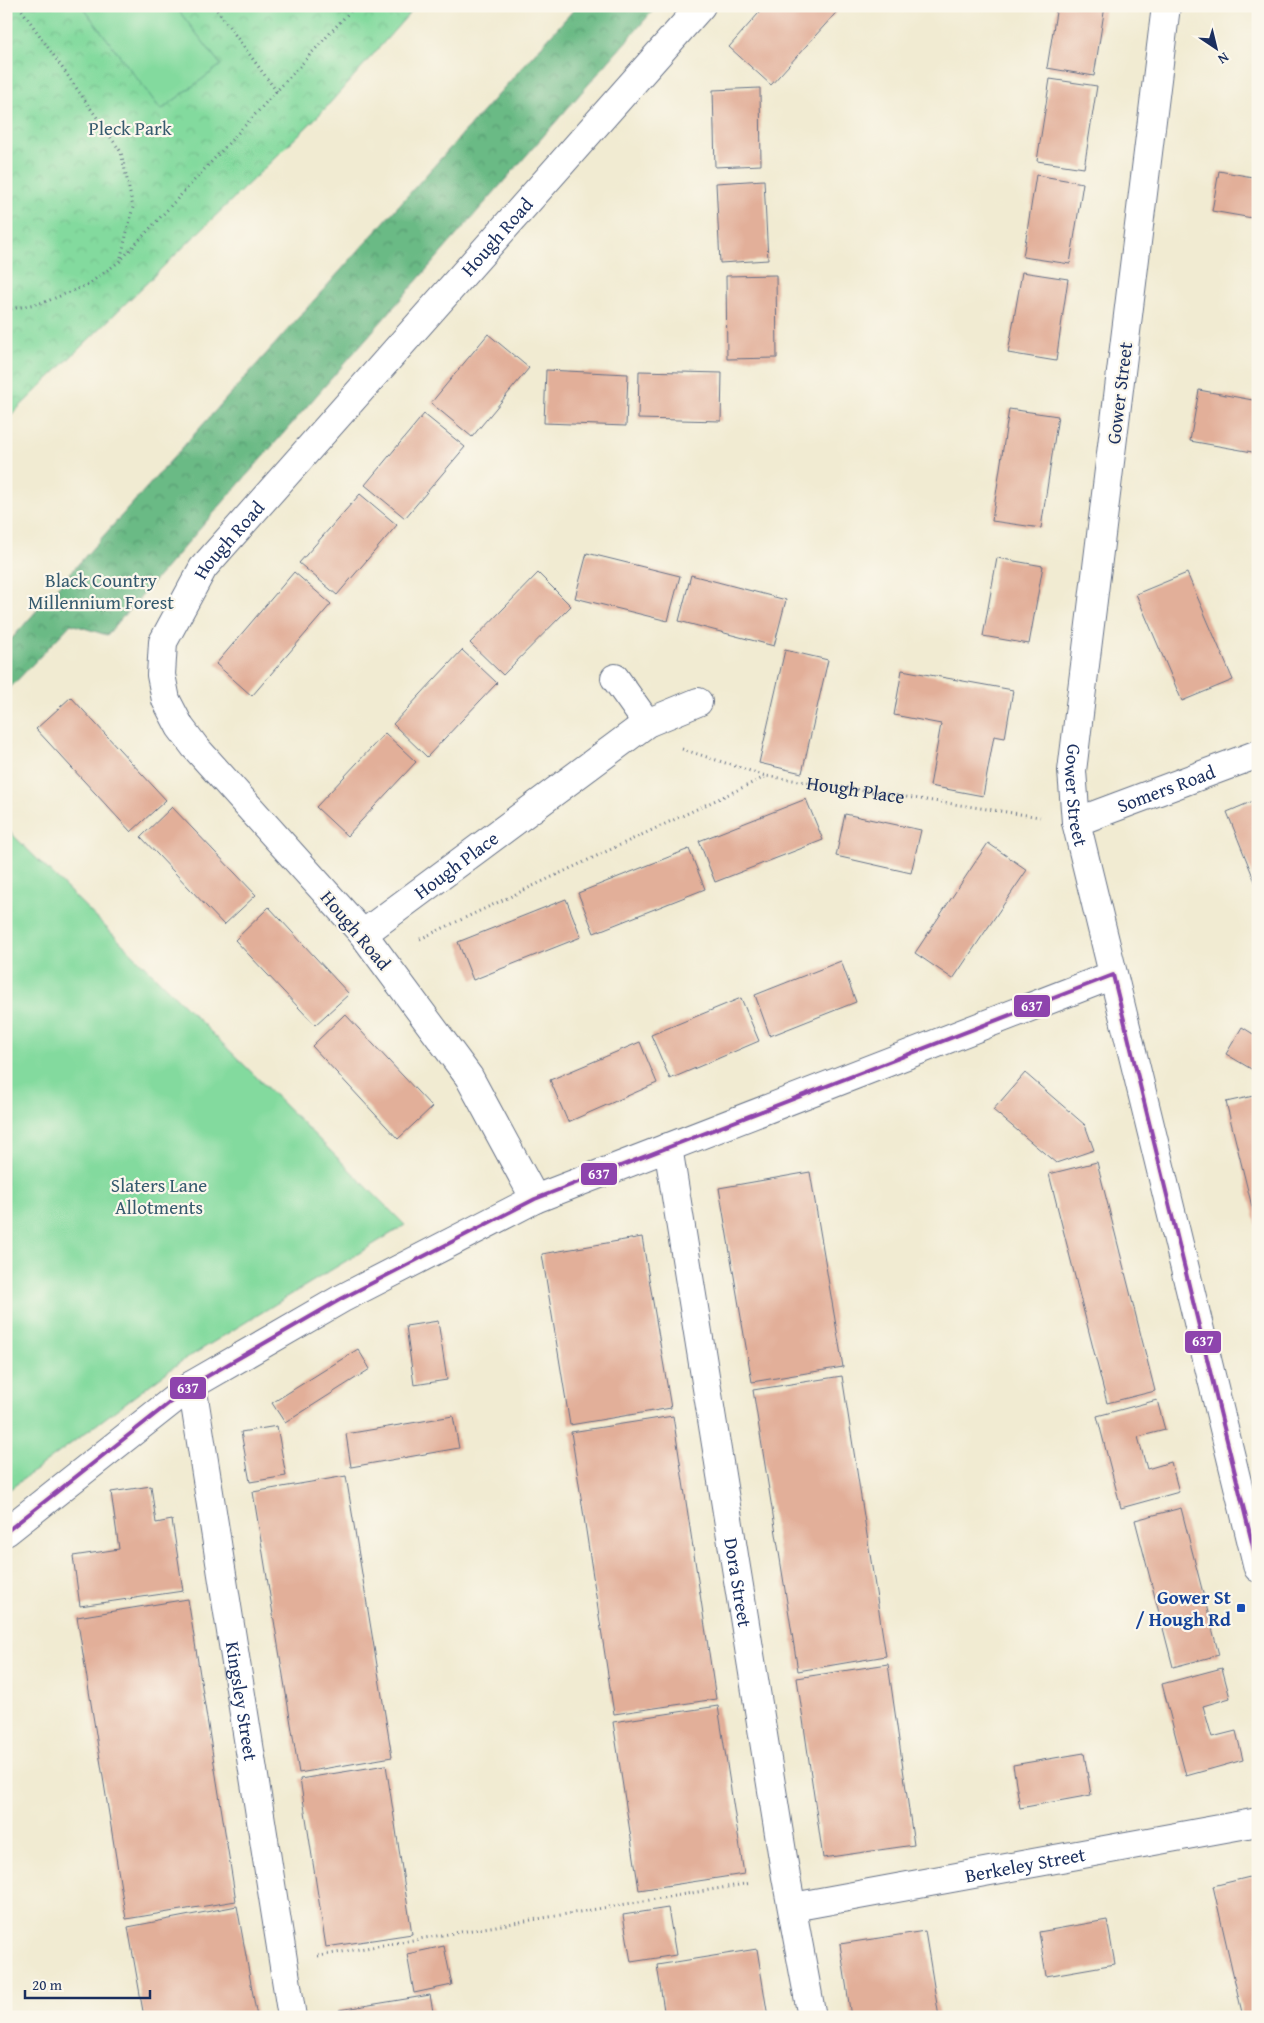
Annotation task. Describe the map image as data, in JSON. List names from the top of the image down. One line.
{"streets":{"street":["Hough Road","Gower Street","Somers Road","Hough Place","Dora Street","Kingsley Street","Berkeley Street"]},"crossings":[["Hough Road","Hough Place"],["Gower Street","Somers Road"],["Gower Street","Hough Place"],["Somers Road","Hough Place"],["Dora Street","Berkeley Street"]],"parks":["Pleck Park","Black Country Millennium Forest","Slaters Lane Allotments"],"places":{"transit":["Gower St / Hough Rd"]},"lines":["transit line 637"],"scale_bar":"20 m","north":"bottom right"}
